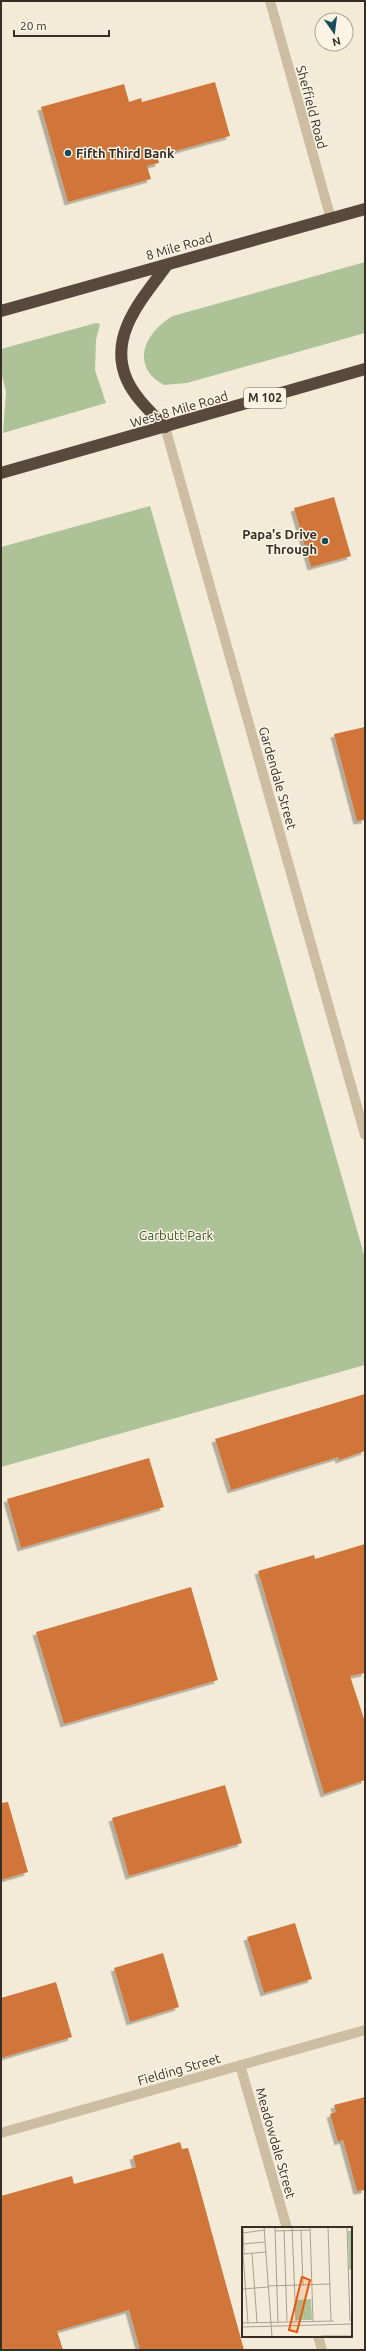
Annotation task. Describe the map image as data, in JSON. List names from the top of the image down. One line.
{"streets":{"highway":["8 Mile Road","M 102","West 8 Mile Road"],"street":["Sheffield Road","Gardendale Street","Fielding Street","Meadowdale Street"]},"crossings":[["Sheffield Road","8 Mile Road"],["West 8 Mile Road","Gardendale Street"],["Fielding Street","Meadowdale Street"]],"parks":["Garbutt Park"],"places":["Fifth Third Bank","Papa's Drive Through"],"scale_bar":"20 m","north":"bottom"}
